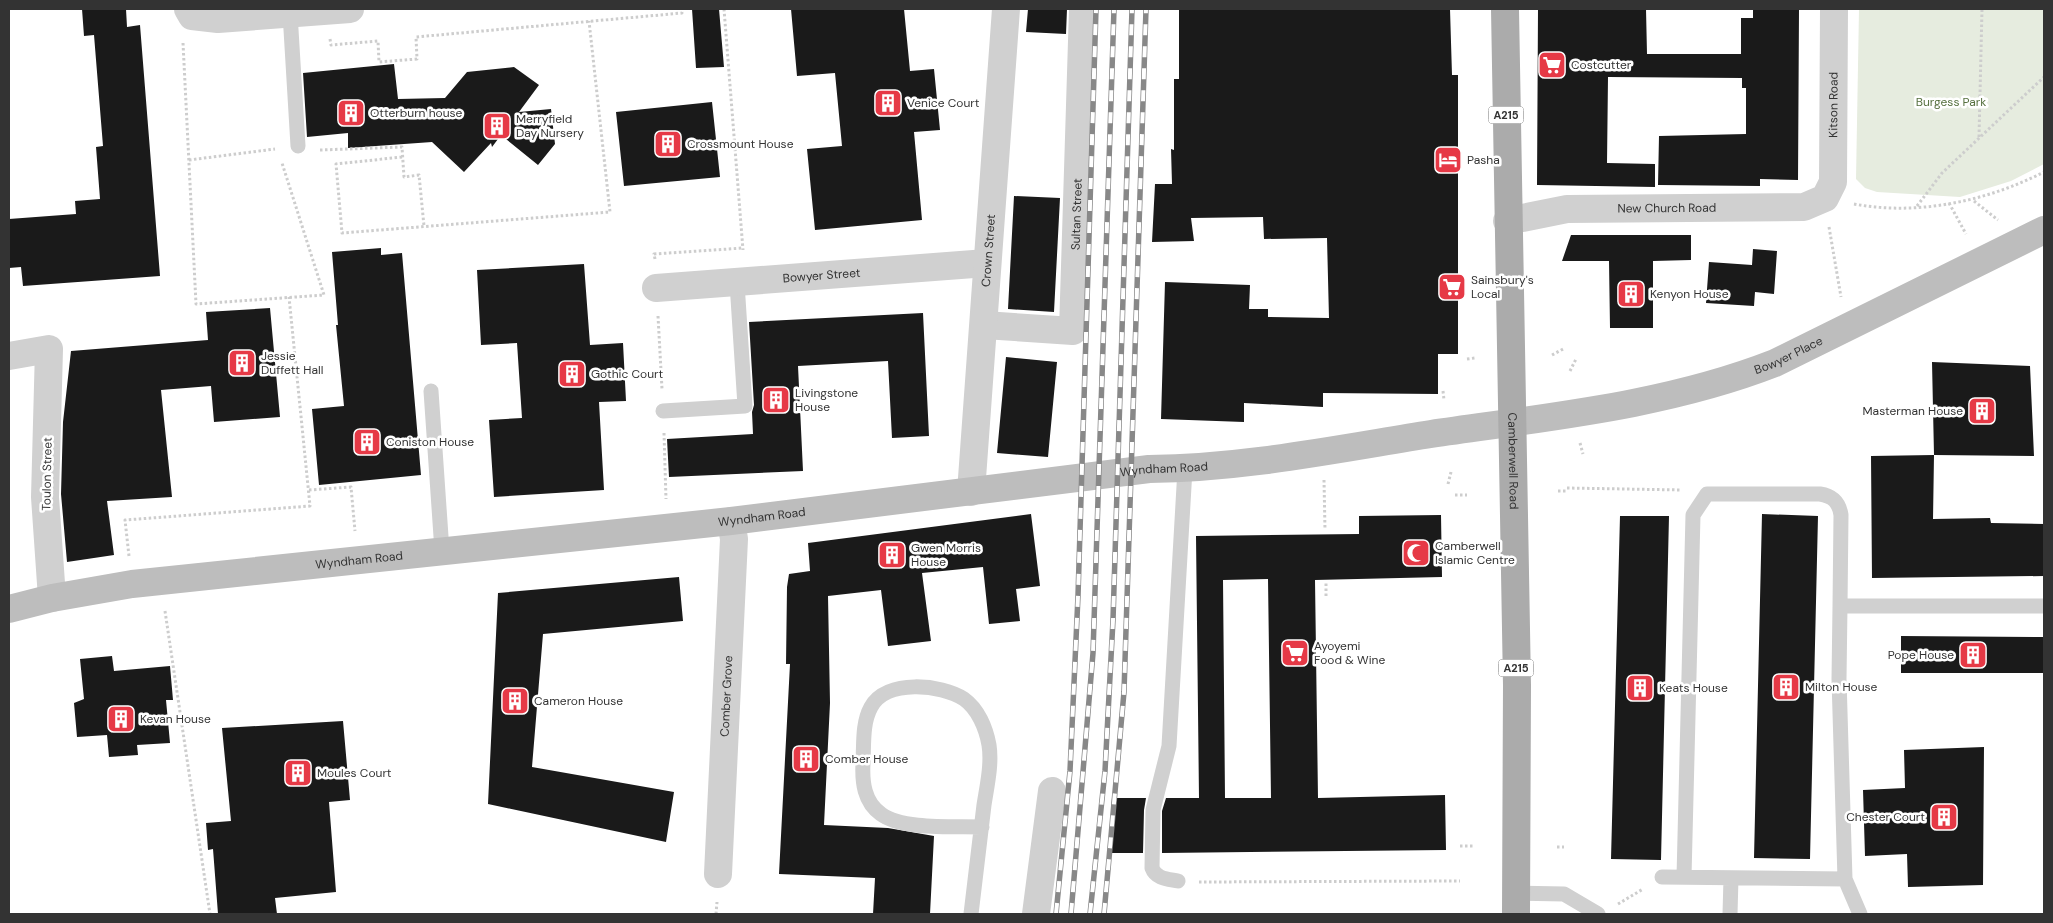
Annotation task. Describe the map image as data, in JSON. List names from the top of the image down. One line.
{"streets":{"main road":["A215","Camberwell Road"],"street":["Kitson Road","New Church Road","Sultan Street","Crown Street","Bowyer Street","Bowyer Place","Wyndham Road","Toulon Street","Comber Grove"]},"crossings":[["Kitson Road","New Church Road"],["New Church Road","Camberwell Road"],["Sultan Street","Crown Street"],["Crown Street","Bowyer Street"],["Crown Street","Wyndham Road"],["Bowyer Place","Camberwell Road"],["Bowyer Place","Wyndham Road"],["Camberwell Road","Wyndham Road"],["Wyndham Road","Toulon Street"],["Wyndham Road","Comber Grove"]],"parks":["Burgess Park"],"places":{"supermarket":["Costcutter","Sainsbury's Local","Ayoyemi Food & Wine"],"building":["Venice Court","Otterburn house","Merryfield Day Nursery","Crossmount House","Kenyon House","Jessie Duffett Hall","Gothic Court","Livingstone House","Masterman House","Coniston House","Gwen Morris House","Pope House","Milton House","Keats House","Cameron House","Kevan House","Comber House","Moules Court","Chester Court"],"hotel":["Pasha"],"mosque":["Camberwell Islamic Centre"]}}
